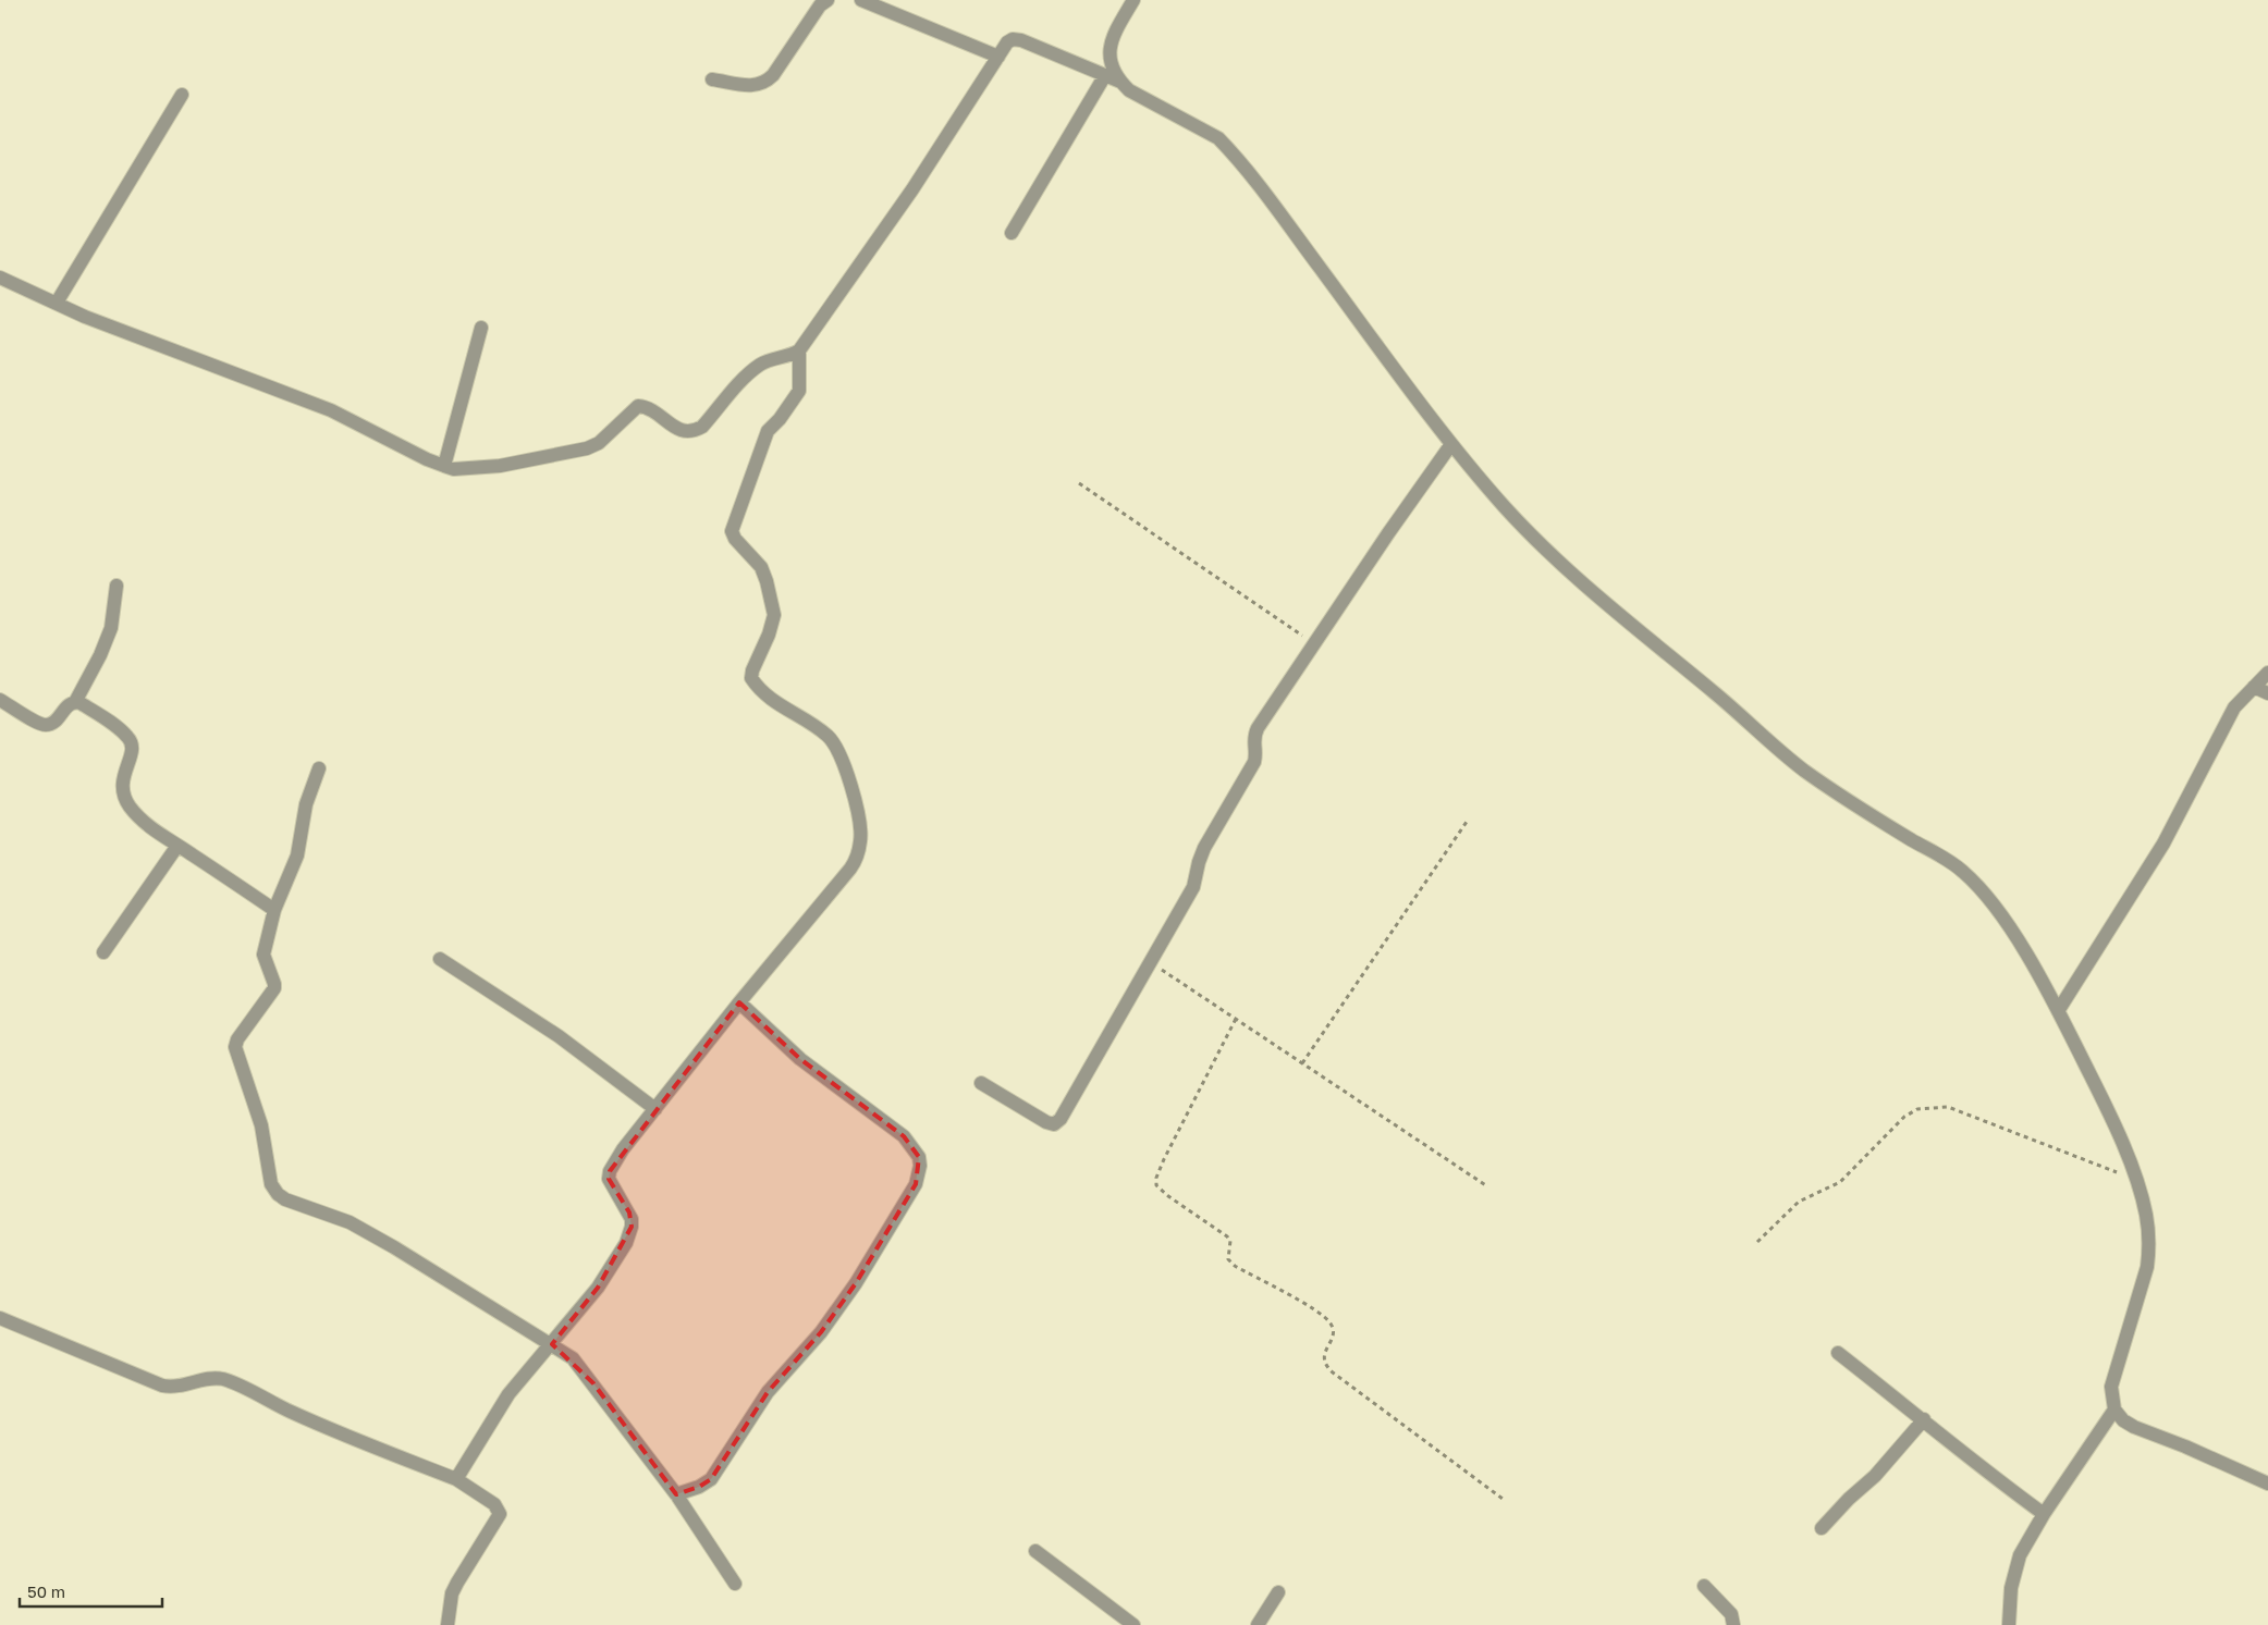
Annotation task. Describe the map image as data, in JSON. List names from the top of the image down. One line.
{"scale_bar":"50 m"}
